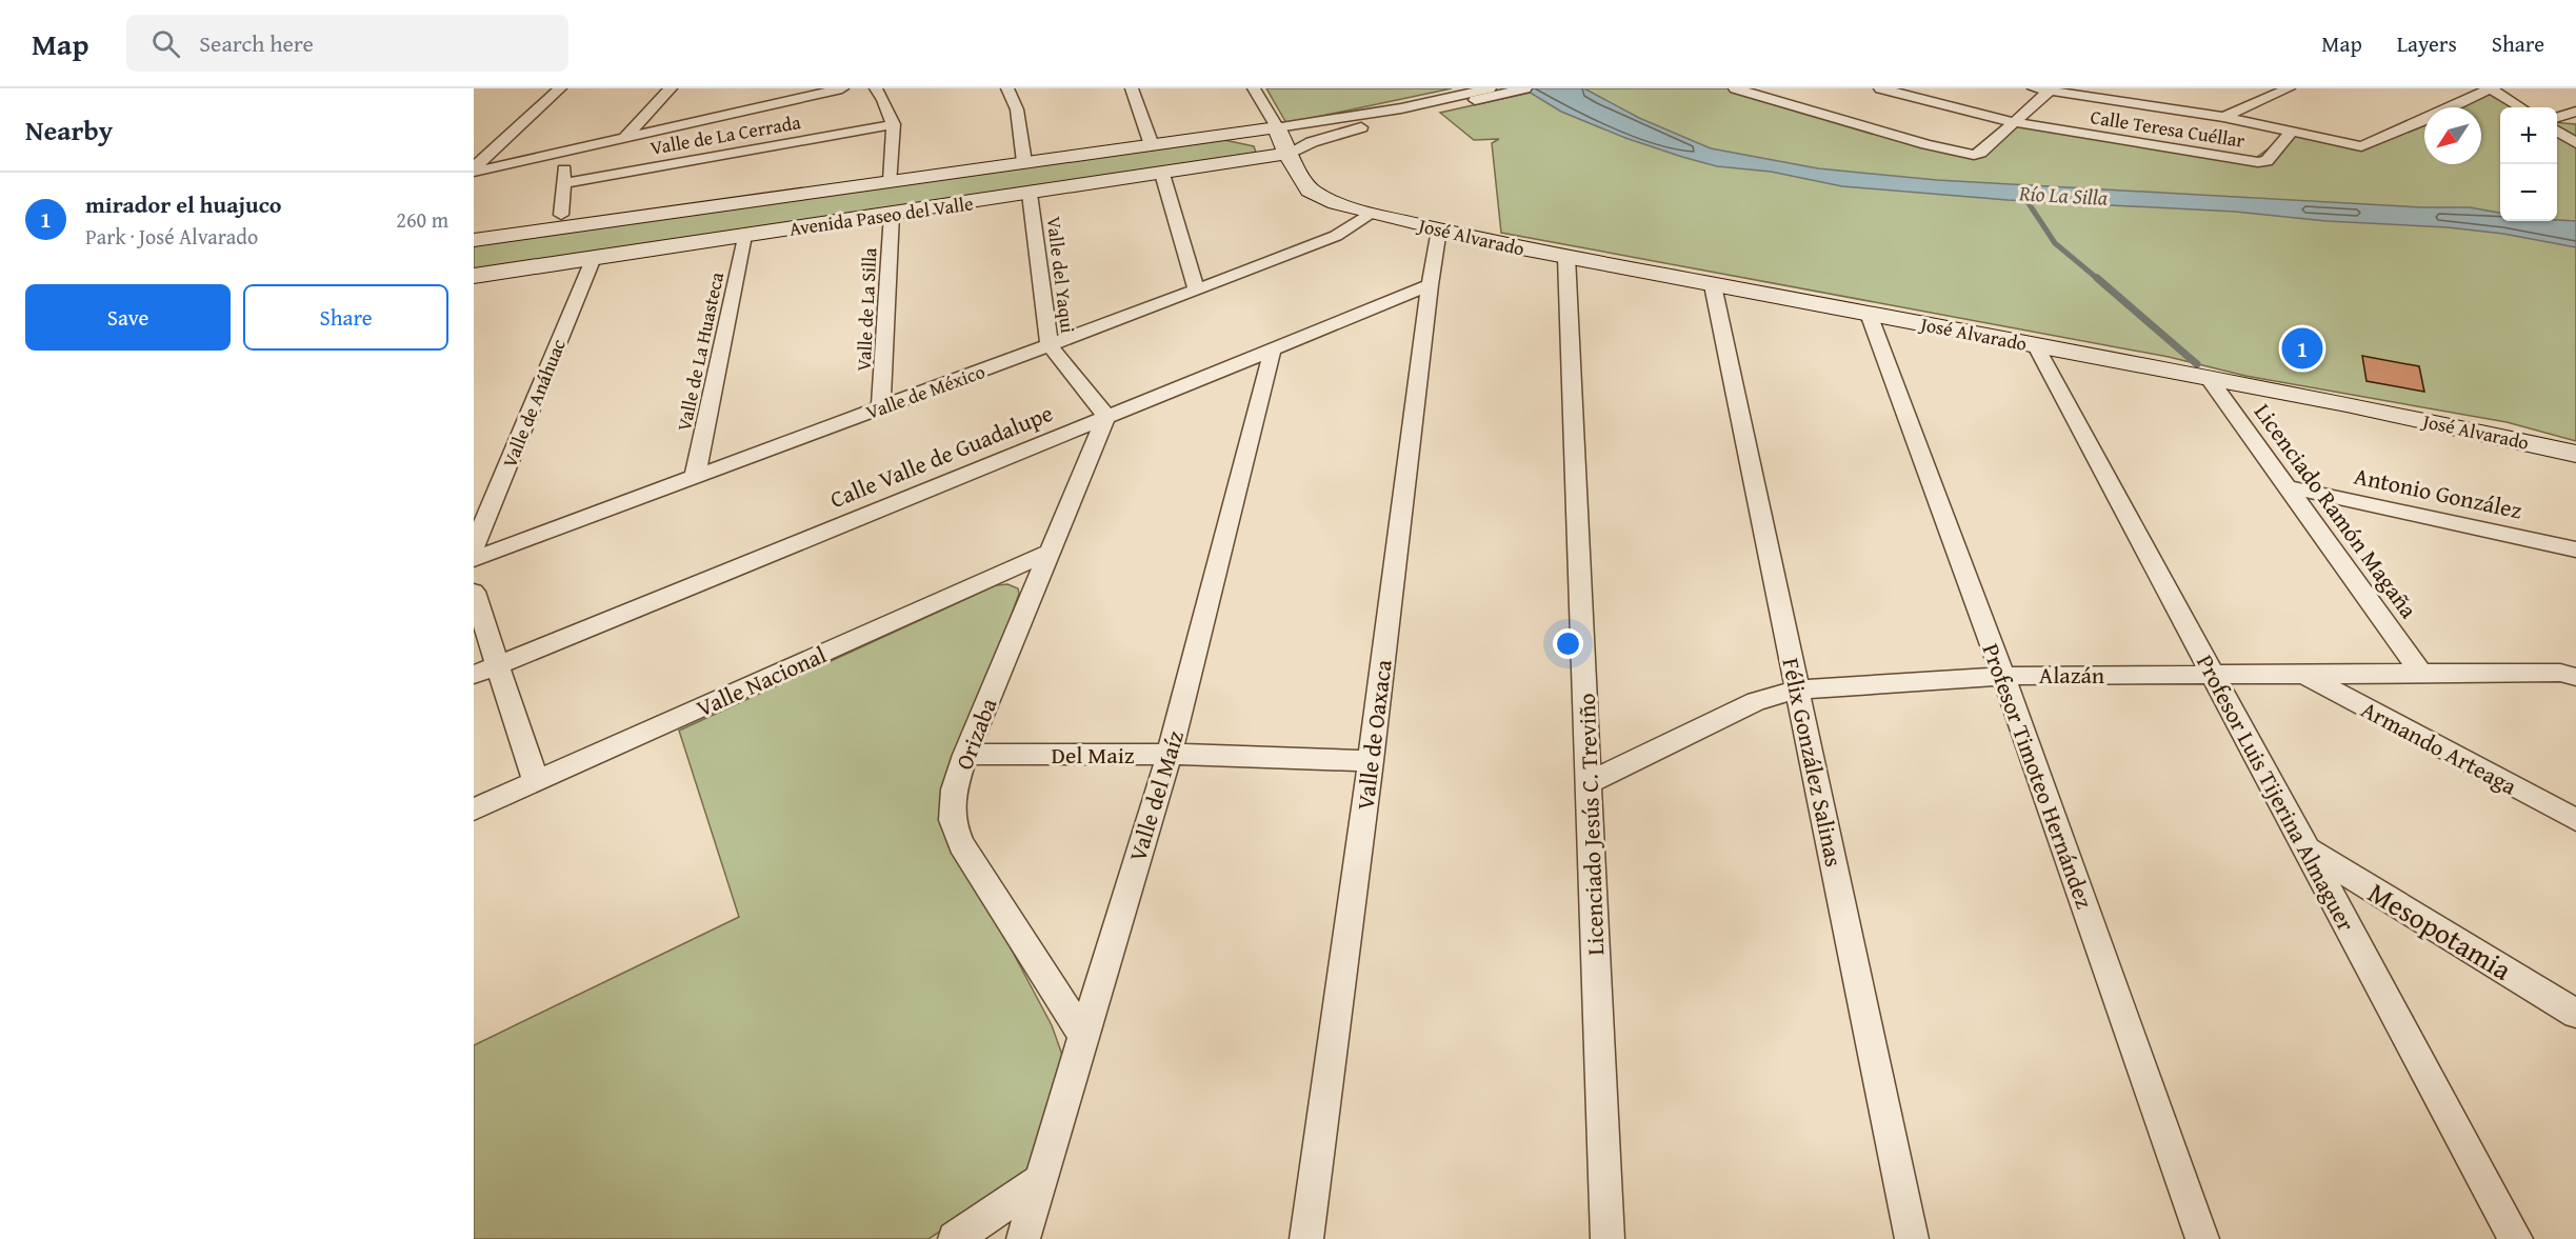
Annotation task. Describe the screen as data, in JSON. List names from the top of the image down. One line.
{"streets":{"street":["Calle Teresa Cuéllar","Valle de La Cerrada","Avenida Paseo del Valle","José Alvarado","Valle del Yaqui","Valle de La Silla","Valle de La Huasteca","Valle de México","Valle de Anáhuac","Calle Valle de Guadalupe","Antonio González","Licenciado Ramón Magaña","Alazán","Valle Nacional","Orizaba","Valle de Oaxaca","Armando Arteaga","Del Maiz","Félix González Salinas","Profesor Timoteo Hernández","Profesor Luis Tijerina Almaguer","Valle del Maíz","Licenciado Jesús C. Treviño","Mesopotamia"]},"crossings":[["Avenida Paseo del Valle","José Alvarado"],["Avenida Paseo del Valle","Valle del Yaqui"],["Avenida Paseo del Valle","Valle de La Silla"],["Avenida Paseo del Valle","Valle de La Huasteca"],["Avenida Paseo del Valle","Valle de Anáhuac"],["José Alvarado","Valle de México"],["José Alvarado","Licenciado Ramón Magaña"],["José Alvarado","Valle de Oaxaca"],["José Alvarado","Félix González Salinas"],["José Alvarado","Profesor Timoteo Hernández"],["José Alvarado","Profesor Luis Tijerina Almaguer"],["José Alvarado","Licenciado Jesús C. Treviño"],["Valle del Yaqui","Valle de México"],["Valle del Yaqui","Calle Valle de Guadalupe"],["Valle del Yaqui","Orizaba"],["Valle de La Silla","Valle de México"],["Valle de La Huasteca","Valle de México"],["Calle Valle de Guadalupe","Orizaba"],["Calle Valle de Guadalupe","Valle de Oaxaca"],["Calle Valle de Guadalupe","Valle del Maíz"],["Antonio González","Licenciado Ramón Magaña"],["Licenciado Ramón Magaña","Alazán"],["Alazán","Armando Arteaga"],["Alazán","Félix González Salinas"],["Alazán","Profesor Timoteo Hernández"],["Alazán","Profesor Luis Tijerina Almaguer"],["Alazán","Licenciado Jesús C. Treviño"],["Valle Nacional","Orizaba"],["Orizaba","Del Maiz"],["Orizaba","Valle del Maíz"],["Valle de Oaxaca","Del Maiz"],["Del Maiz","Valle del Maíz"],["Profesor Luis Tijerina Almaguer","Mesopotamia"]],"water":["Río La Silla"],"north":"bottom left","page":{"header":"Map","search":"Search here","nav":["Map","Layers","Share"],"heading":"Nearby","map_buttons":["+","−"],"list":[{"mark":"1","name":"mirador el huajuco","note":"Park · José Alvarado","value":"260 m"}],"buttons":["Save","Share"],"pins":"1"}}
